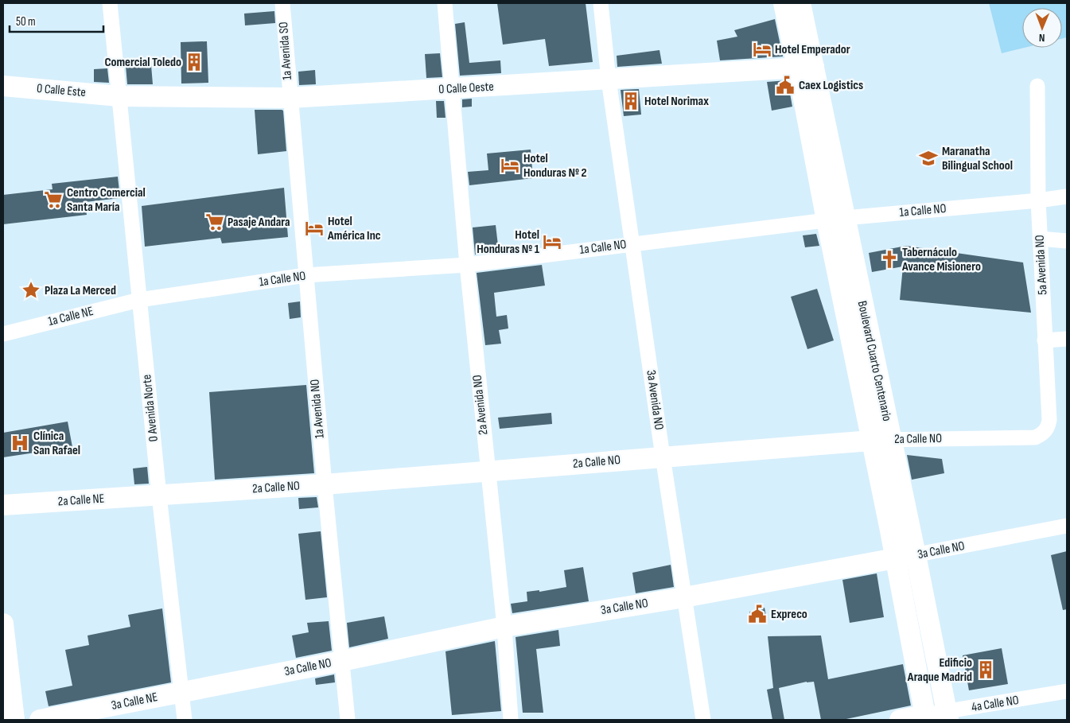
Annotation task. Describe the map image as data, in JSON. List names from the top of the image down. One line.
{"streets":{"street":["1a Avenida SO","0 Calle Oeste","0 Calle Este","1a Calle NO","5a Avenida NO","1a Calle NE","Boulevard Cuarto Centenario","3a Avenida NO","2a Avenida NO","0 Avenida Norte","1a Avenida NO","2a Calle NO","2a Calle NE","3a Calle NO","3a Calle NE","4a Calle NO"]},"crossings":[["1a Avenida SO","0 Calle Oeste"],["1a Avenida SO","1a Avenida NO"],["0 Calle Oeste","0 Calle Este"],["0 Calle Oeste","Boulevard Cuarto Centenario"],["0 Calle Oeste","3a Avenida NO"],["0 Calle Oeste","2a Avenida NO"],["0 Calle Oeste","0 Avenida Norte"],["0 Calle Oeste","1a Avenida NO"],["0 Calle Este","0 Avenida Norte"],["1a Calle NO","5a Avenida NO"],["1a Calle NO","1a Calle NE"],["1a Calle NO","Boulevard Cuarto Centenario"],["1a Calle NO","3a Avenida NO"],["1a Calle NO","2a Avenida NO"],["1a Calle NO","0 Avenida Norte"],["1a Calle NO","1a Avenida NO"],["5a Avenida NO","2a Calle NO"],["1a Calle NE","0 Avenida Norte"],["Boulevard Cuarto Centenario","2a Calle NO"],["Boulevard Cuarto Centenario","3a Calle NO"],["Boulevard Cuarto Centenario","4a Calle NO"],["3a Avenida NO","2a Calle NO"],["3a Avenida NO","3a Calle NO"],["2a Avenida NO","2a Calle NO"],["2a Avenida NO","3a Calle NO"],["0 Avenida Norte","2a Calle NO"],["0 Avenida Norte","2a Calle NE"],["0 Avenida Norte","3a Calle NO"],["0 Avenida Norte","3a Calle NE"],["1a Avenida NO","2a Calle NO"],["1a Avenida NO","3a Calle NO"],["2a Calle NO","2a Calle NE"],["3a Calle NO","3a Calle NE"]],"places":{"hotel":["Hotel Emperador","Hotel Honduras Nº 2","Hotel América Inc","Hotel Honduras Nº 1"],"building":["Comercial Toledo","Hotel Norimax","Edificio Araque Madrid"],"public building":["Caex Logistics","Expreco"],"school or university":["Maranatha Bilingual School"],"supermarket":["Centro Comercial Santa María","Pasaje Andara"],"church":["Tabernáculo Avance Misionero"],"place":["Plaza La Merced"],"hospital":["Clínica San Rafael"]},"scale_bar":"50 m","north":"bottom"}
